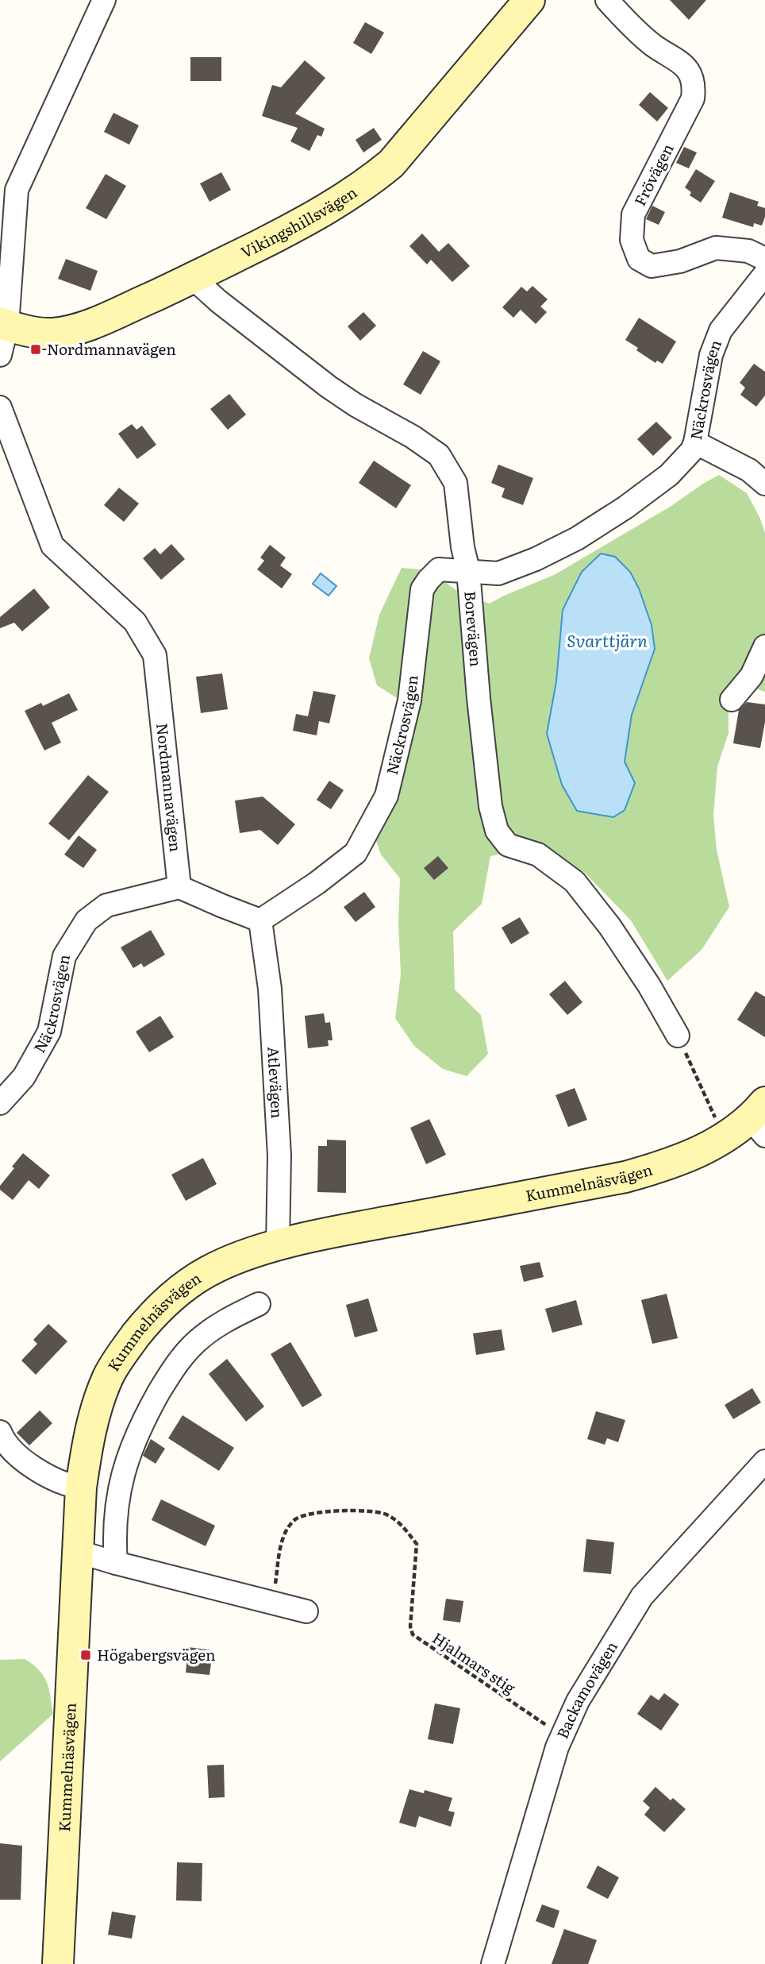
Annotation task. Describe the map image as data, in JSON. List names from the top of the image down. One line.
{"streets":{"street":["Frövägen","Vikingshillsvägen","Näckrosvägen","Borevägen","Nordmannavägen","Atlevägen","Kummelnäsvägen","Backamovägen"],"path":["Hjalmars stig"]},"crossings":[["Vikingshillsvägen","Borevägen"],["Näckrosvägen","Borevägen"],["Näckrosvägen","Nordmannavägen"],["Näckrosvägen","Atlevägen"],["Atlevägen","Kummelnäsvägen"],["Hjalmars stig","Backamovägen"]],"water":["Svarttjärn"],"places":{"transit":["Nordmannavägen","Högabergsvägen"]}}
